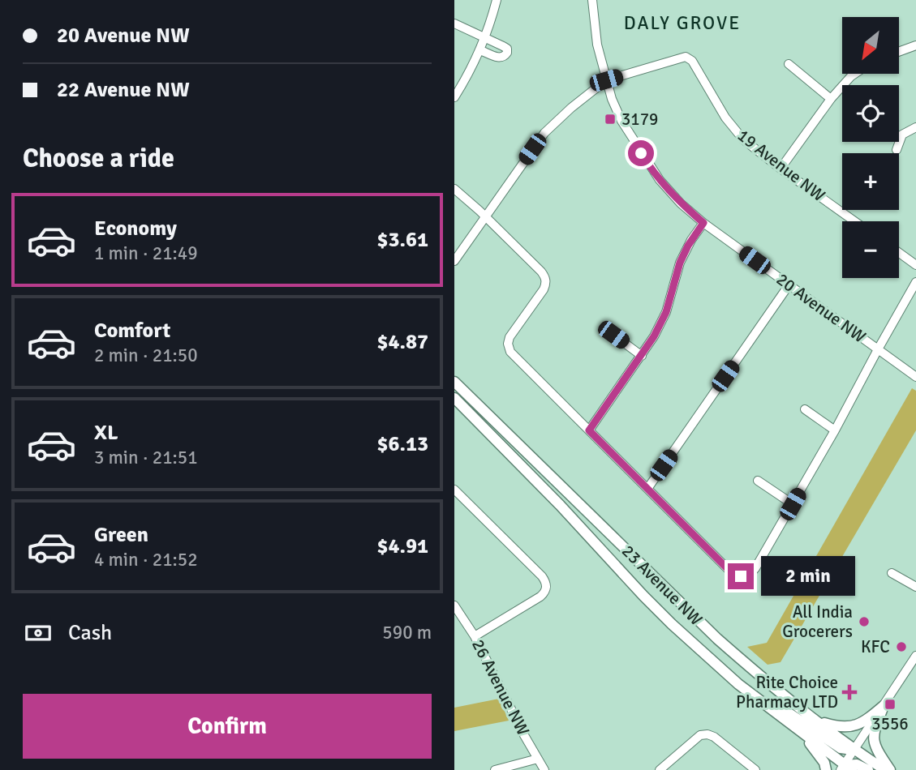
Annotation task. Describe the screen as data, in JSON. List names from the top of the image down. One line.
{"streets":{"main road":["23 Avenue NW"],"street":["19 Avenue NW","20 Avenue NW","26 Avenue NW"]},"crossings":[["19 Avenue NW","20 Avenue NW"]],"districts":["DALY GROVE"],"places":{"transit":["3179","3556"],"other":["All India Grocerers","KFC"],"health":["Rite Choice Pharmacy LTD"]},"north":"bottom left","page":{"banner":["20 Avenue NW","22 Avenue NW"],"map_buttons":["+","−"],"heading":"Choose a ride","list":[{"name":"Economy","note":"1 min · 21:49","value":"$3.61"},{"name":"Comfort","note":"2 min · 21:50","value":"$4.87"},{"name":"XL","note":"3 min · 21:51","value":"$6.13"},{"name":"Green","note":"4 min · 21:52","value":"$4.91"}],"bubble":"2 min","pay":["Cash","590 m"],"buttons":"Confirm"}}
